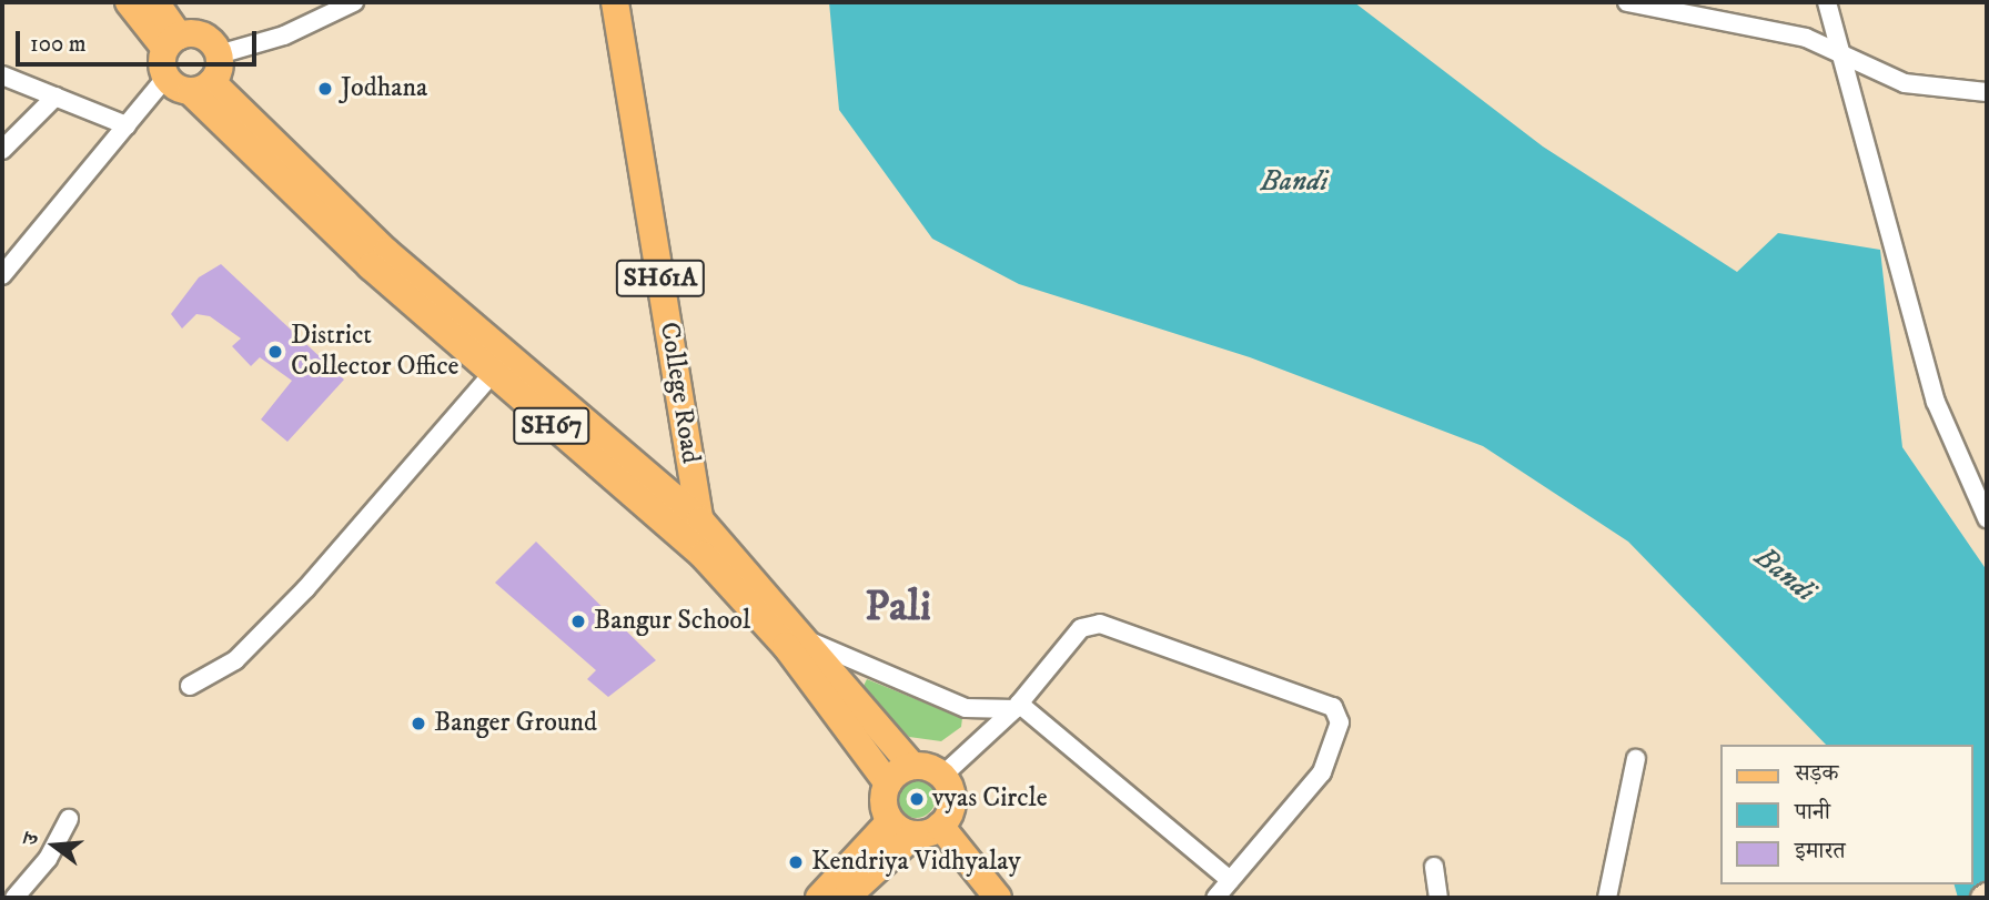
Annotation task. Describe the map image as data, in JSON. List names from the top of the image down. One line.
{"streets":{"main road":["SH61A","College Road","SH67"]},"crossings":[["College Road","SH67"]],"districts":["Pali"],"water":["Bandi"],"places":["Jodhana","District Collector Office","Bangur School","Banger Ground","vyas Circle","Kendriya Vidhyalay"],"legend":["सड़क","पानी","इमारत"],"scale_bar":"100 m","north":"left"}
